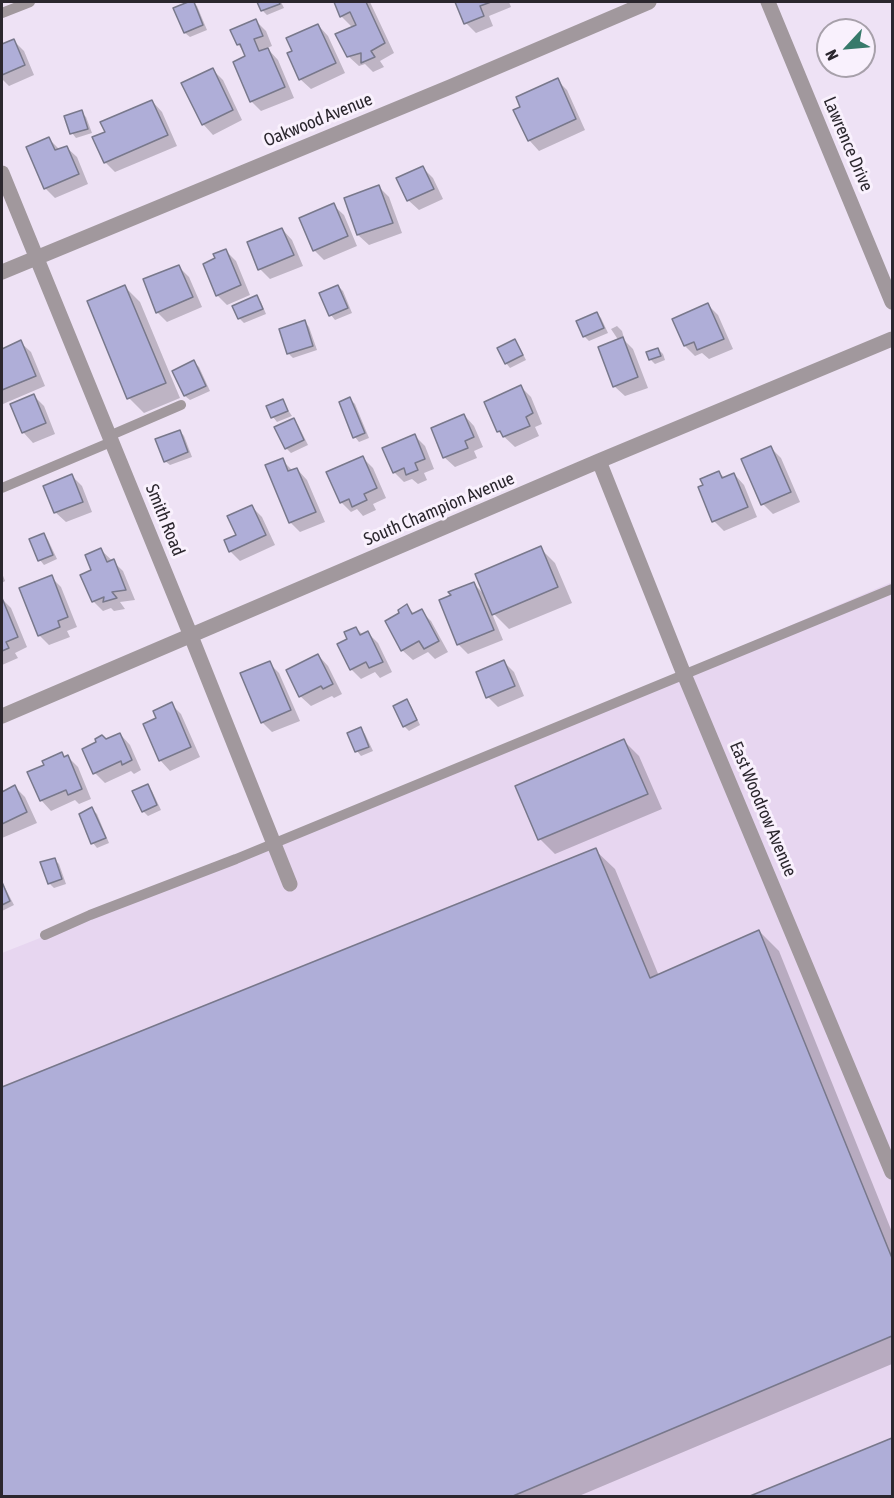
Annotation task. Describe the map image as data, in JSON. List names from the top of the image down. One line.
{"streets":{"street":["Oakwood Avenue","Lawrence Drive","South Champion Avenue","Smith Road","East Woodrow Avenue"]},"crossings":[["Oakwood Avenue","Smith Road"],["South Champion Avenue","Smith Road"],["South Champion Avenue","East Woodrow Avenue"]],"north":"bottom left"}
